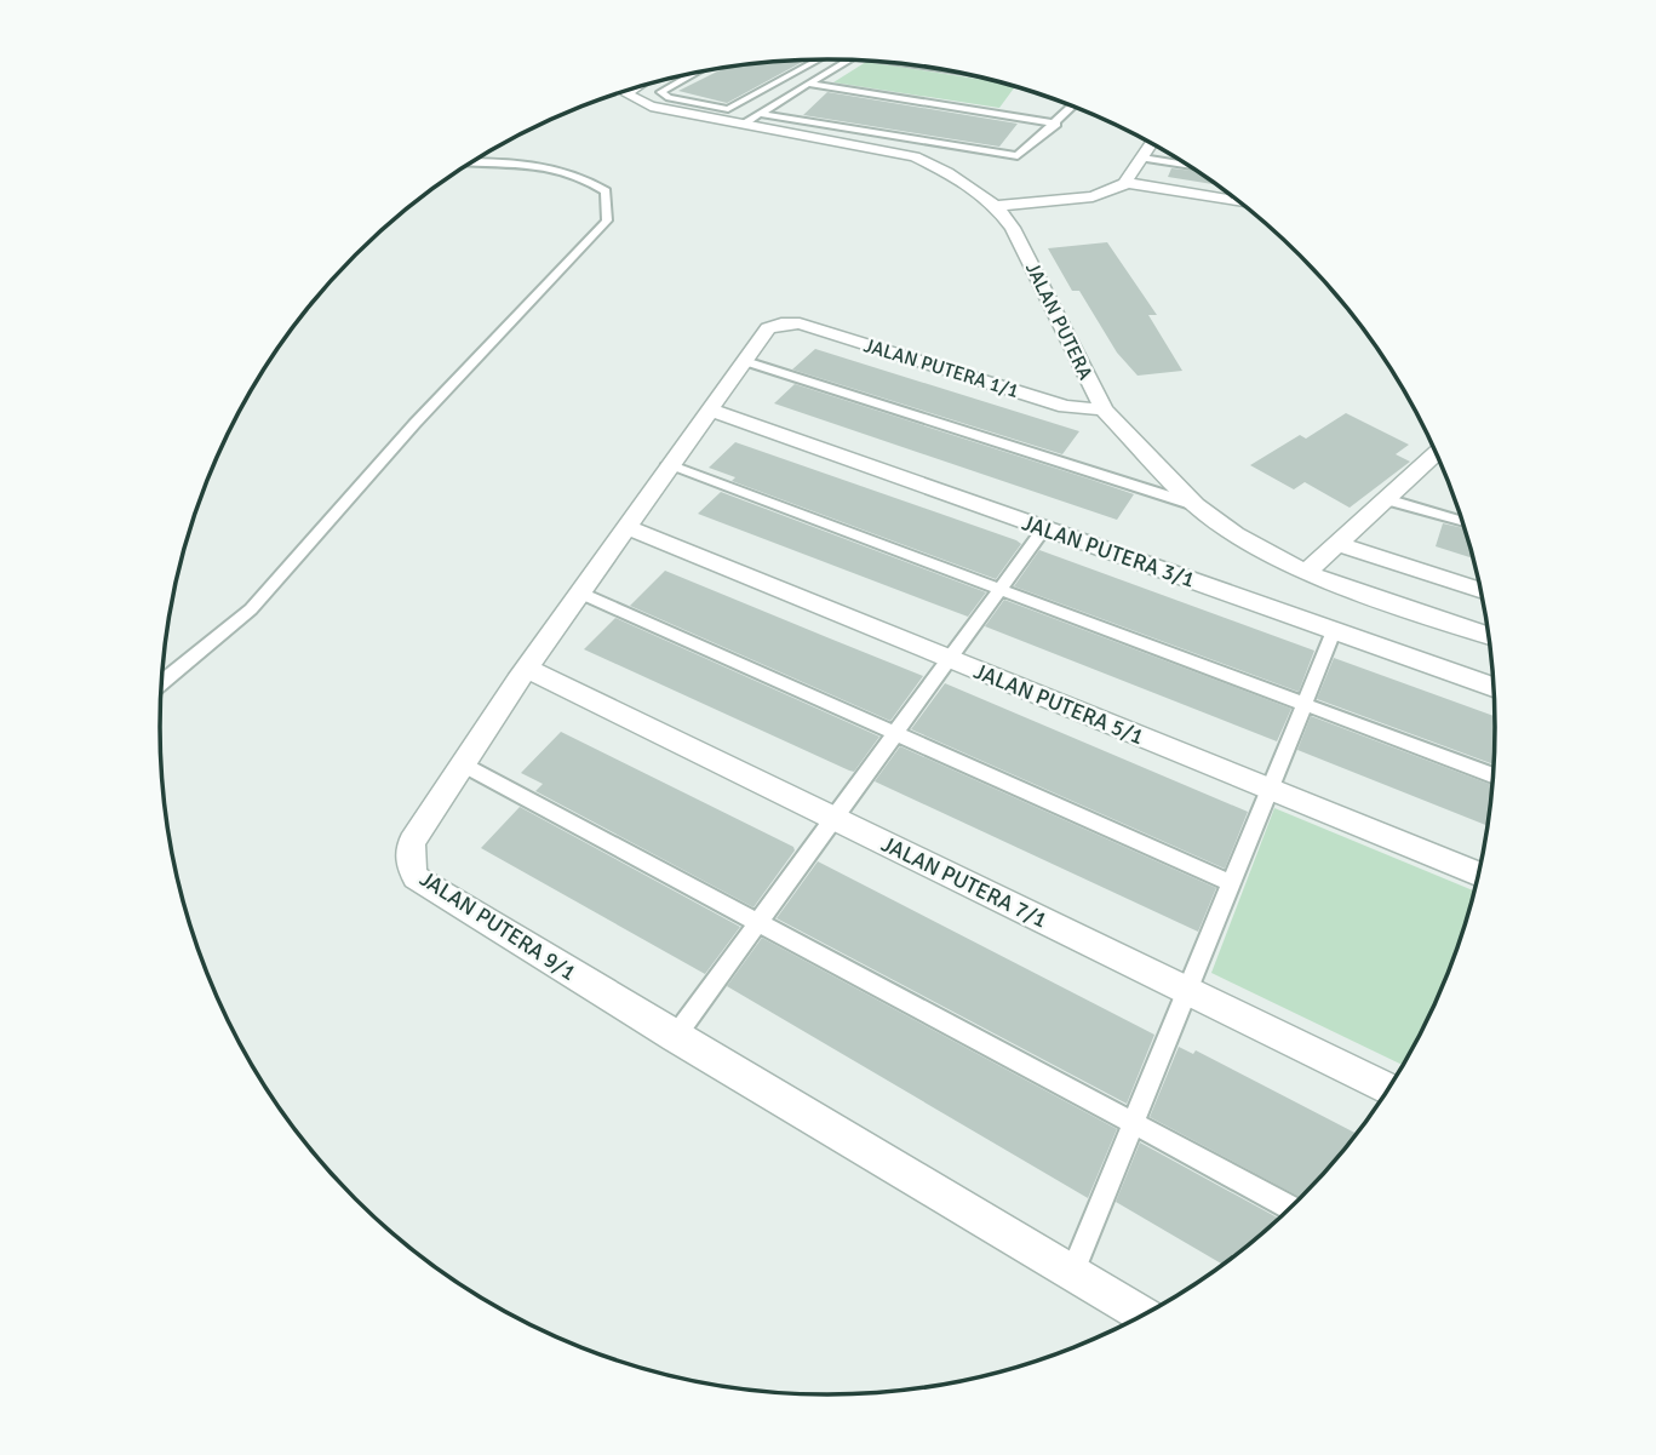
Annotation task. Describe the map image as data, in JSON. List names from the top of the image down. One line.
{"streets":{"street":["JALAN PUTERA","JALAN PUTERA 1/1","JALAN PUTERA 3/1","JALAN PUTERA 5/1","JALAN PUTERA 7/1","JALAN PUTERA 9/1"]},"crossings":[["JALAN PUTERA","JALAN PUTERA 1/1"],["JALAN PUTERA 1/1","JALAN PUTERA 9/1"],["JALAN PUTERA 3/1","JALAN PUTERA 9/1"],["JALAN PUTERA 5/1","JALAN PUTERA 9/1"],["JALAN PUTERA 7/1","JALAN PUTERA 9/1"]]}
